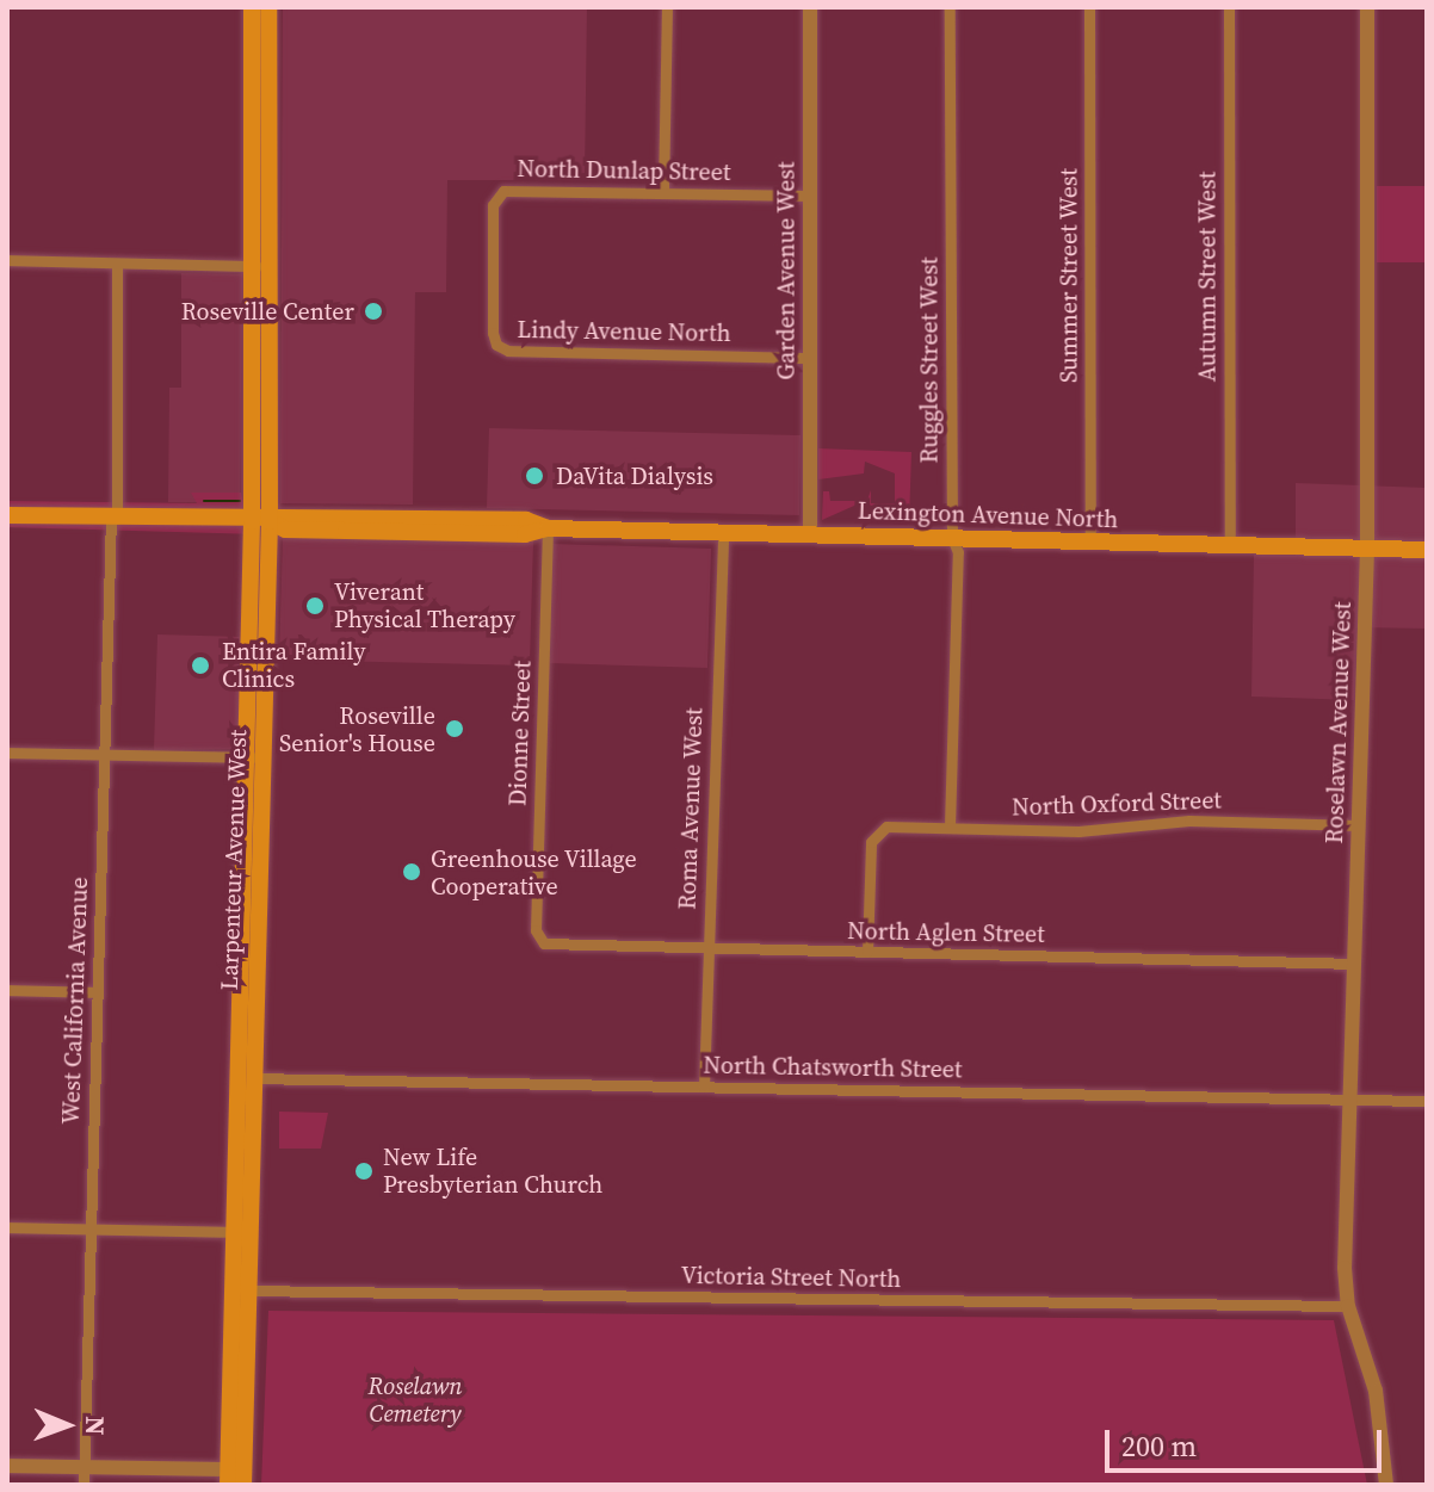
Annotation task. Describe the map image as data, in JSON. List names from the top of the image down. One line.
{"streets":{"main road":["Lexington Avenue North","Larpenteur Avenue West"],"street":["North Dunlap Street","Garden Avenue West","Summer Street West","Autumn Street West","Lindy Avenue North","Ruggles Street West","Roselawn Avenue West","Dionne Street","North Oxford Street","Roma Avenue West","North Aglen Street","West California Avenue","North Chatsworth Street","Victoria Street North"]},"crossings":[["North Dunlap Street","Garden Avenue West"],["North Dunlap Street","Lindy Avenue North"],["Garden Avenue West","Lindy Avenue North"],["Garden Avenue West","Lexington Avenue North"],["Summer Street West","Lexington Avenue North"],["Autumn Street West","Lexington Avenue North"],["Ruggles Street West","Lexington Avenue North"],["Ruggles Street West","North Oxford Street"],["Lexington Avenue North","Roselawn Avenue West"],["Lexington Avenue North","Dionne Street"],["Lexington Avenue North","Roma Avenue West"],["Lexington Avenue North","Larpenteur Avenue West"],["Lexington Avenue North","West California Avenue"],["Roselawn Avenue West","North Oxford Street"],["Roselawn Avenue West","North Aglen Street"],["Roselawn Avenue West","North Chatsworth Street"],["Roselawn Avenue West","Victoria Street North"],["Dionne Street","North Aglen Street"],["North Oxford Street","North Aglen Street"],["Roma Avenue West","North Aglen Street"],["Roma Avenue West","North Chatsworth Street"],["Larpenteur Avenue West","North Chatsworth Street"],["Larpenteur Avenue West","Victoria Street North"]],"parks":["Roselawn Cemetery"],"places":["Roseville Center","DaVita Dialysis","Viverant Physical Therapy","Entira Family Clinics","Roseville Senior's House","Greenhouse Village Cooperative","New Life Presbyterian Church"],"scale_bar":"200 m","north":"right"}
